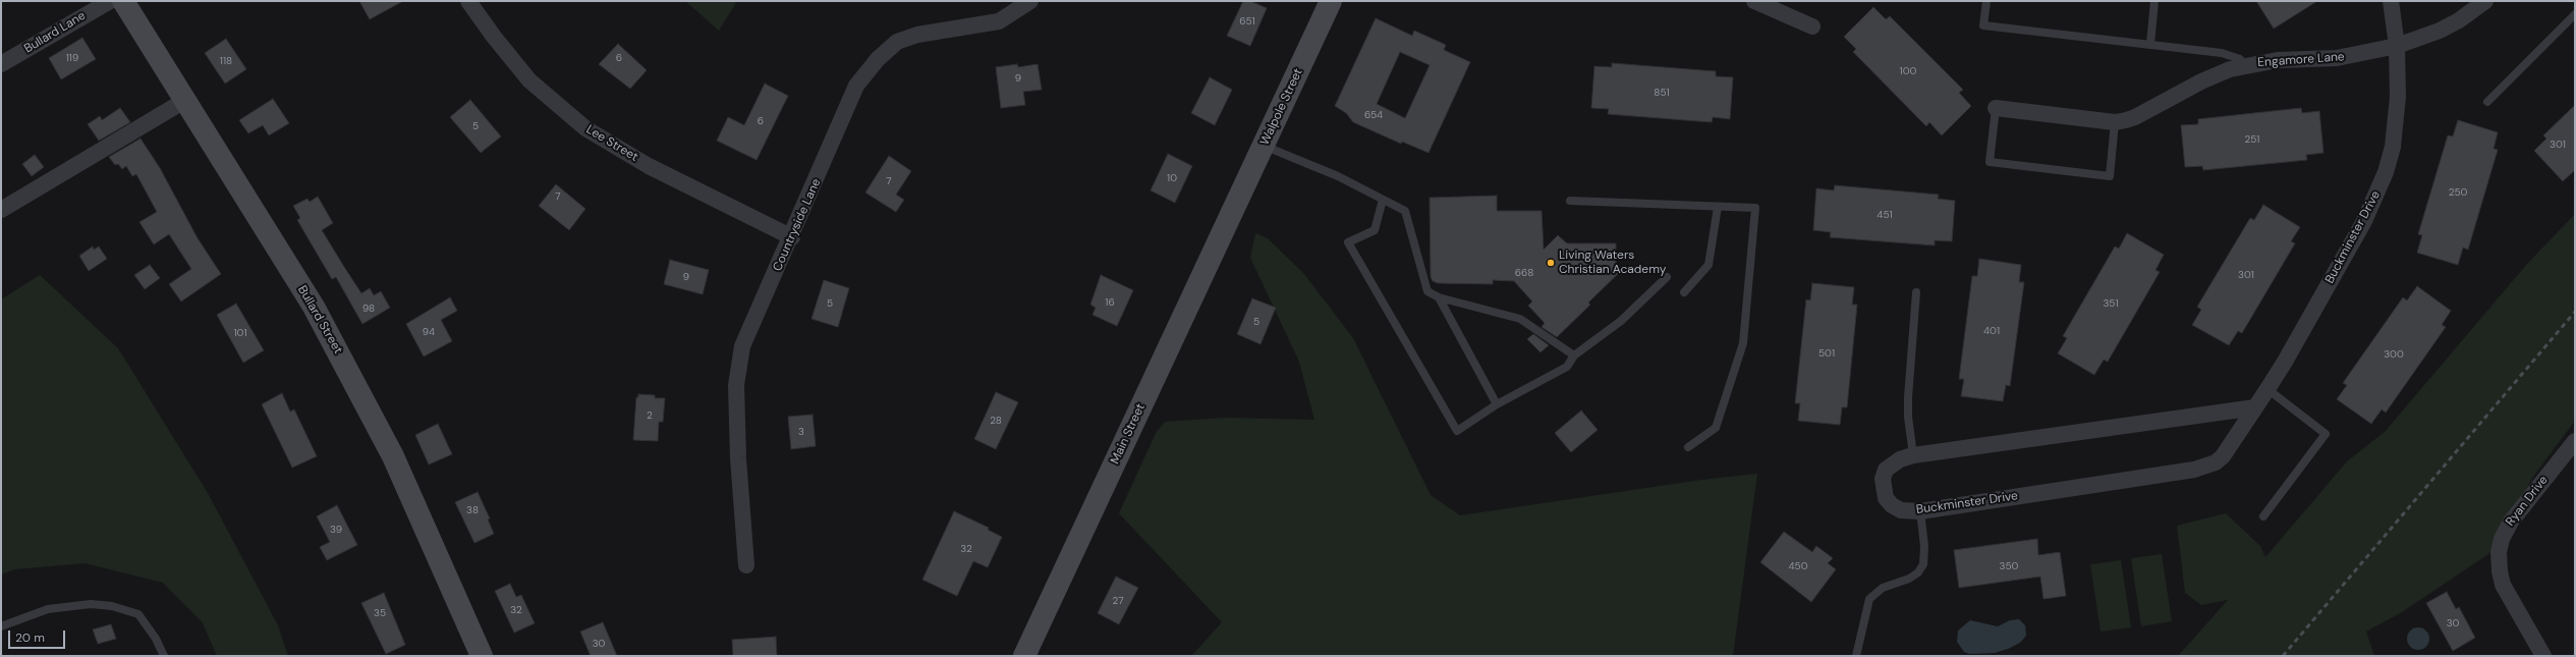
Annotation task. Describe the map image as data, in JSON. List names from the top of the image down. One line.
{"streets":{"main road":["Walpole Street","Bullard Street","Main Street"],"street":["Bullard Lane","Engamore Lane","Lee Street","Countryside Lane","Buckminster Drive","Ryan Drive"]},"crossings":[["Engamore Lane","Buckminster Drive"],["Walpole Street","Main Street"],["Lee Street","Countryside Lane"]],"places":["Living Waters Christian Academy"],"house_numbers":["651","119","6","118","100","9","851","654","6","5","251","301","10","7","250","7","451","668","301","9","16","5","351","98","5","401","94","101","501","300","2","28","3","38","39","32","450","350","27","32","35","30","30"],"scale_bar":"20 m"}
